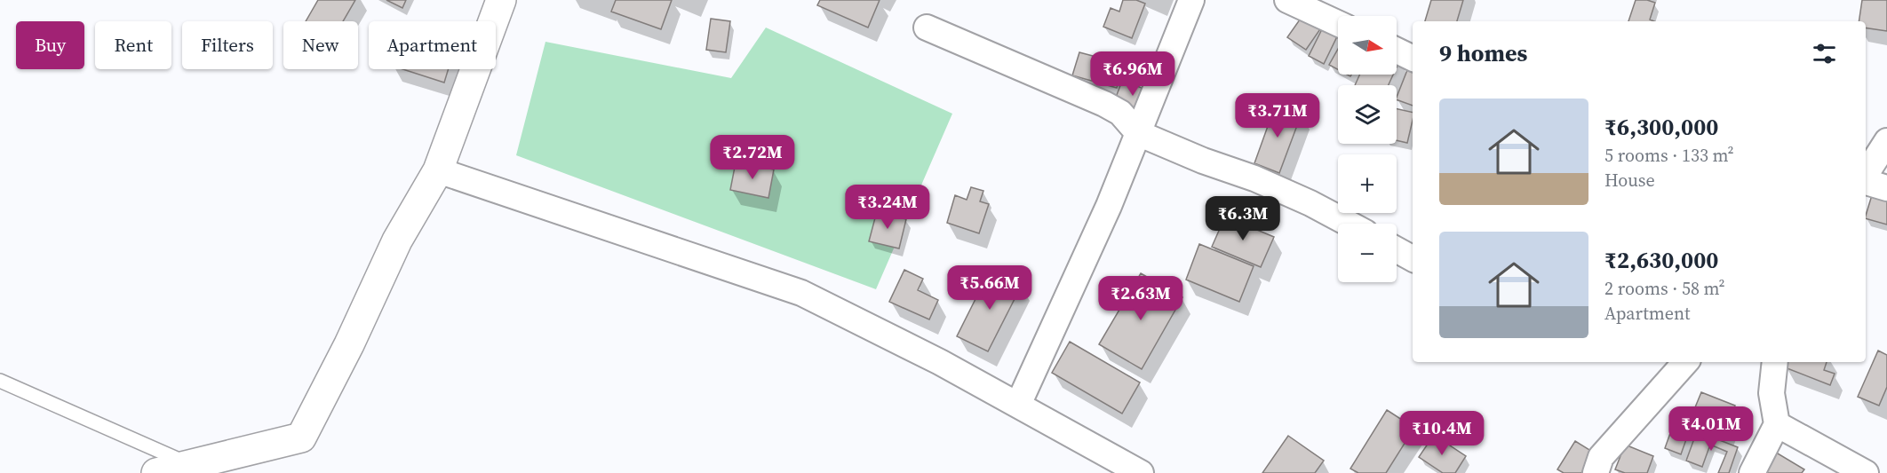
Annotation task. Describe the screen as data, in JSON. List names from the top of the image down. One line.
{"north":"right","page":{"map_buttons":["+","−"],"chip":["Buy","Rent","Filters","New","Apartment"],"heading":"9 homes","price":["₹6.96M","₹3.71M","₹2.72M","₹3.24M","₹6.3M","₹5.66M","₹2.63M","₹4.01M","₹10.4M"],"list":[{"name":"₹6,300,000","note":"5 rooms · 133 m² · House"},{"name":"₹2,630,000","note":"2 rooms · 58 m² · Apartment"}]}}
